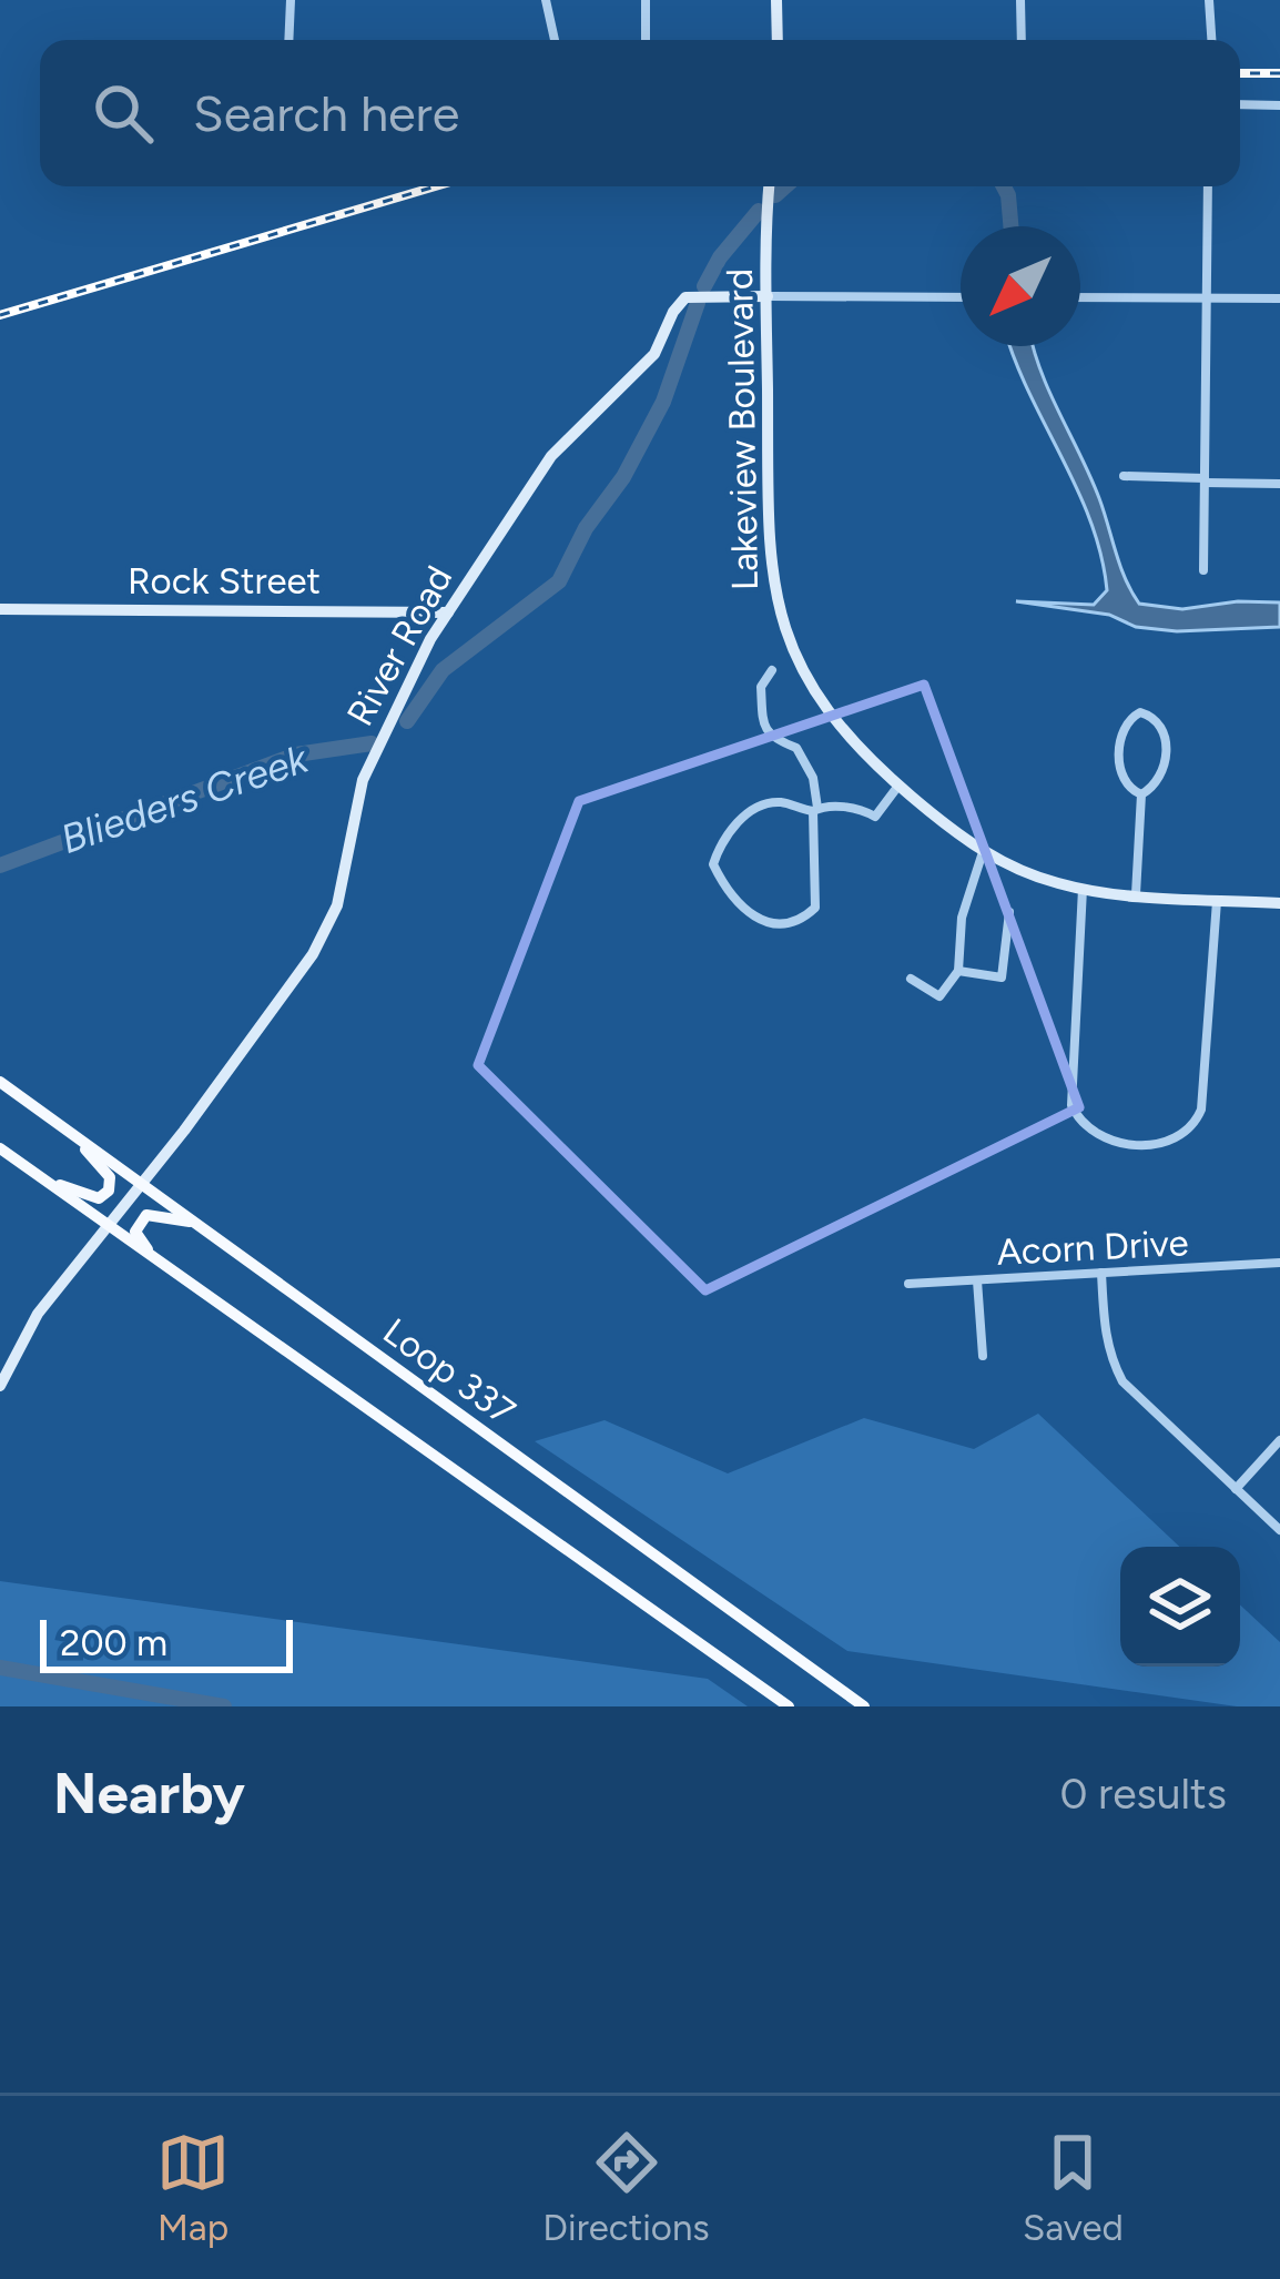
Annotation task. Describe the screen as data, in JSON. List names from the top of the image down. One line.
{"streets":{"main road":["Loop 337"],"street":["Lakeview Boulevard","Rock Street","River Road","Acorn Drive"]},"crossings":[["Lakeview Boulevard","River Road"],["Rock Street","River Road"],["River Road","Loop 337"]],"water":["Blieders Creek"],"scale_bar":"200 m","north":"bottom left","page":{"search":"Search here","scale":"200 m","heading":["Nearby","0 results"],"nav":["Map","Directions","Saved"]}}
